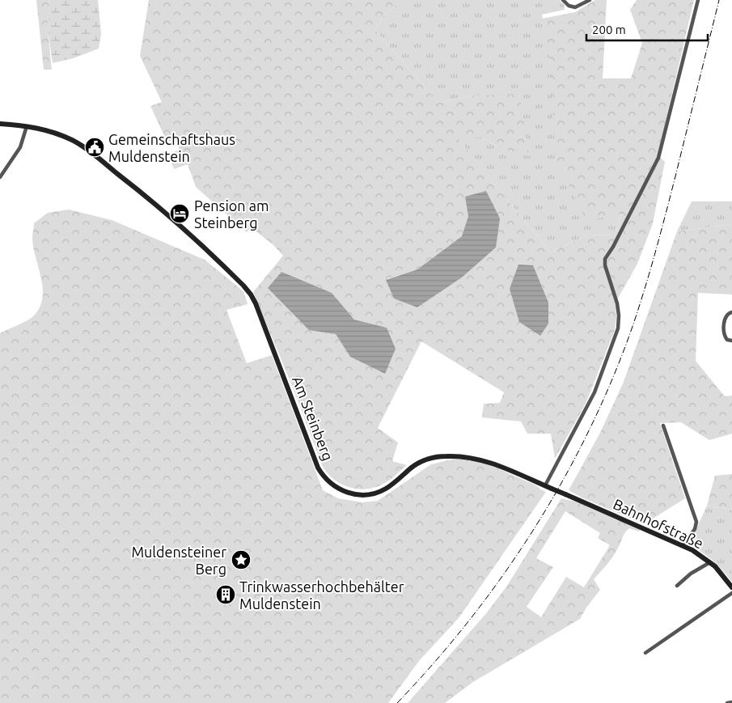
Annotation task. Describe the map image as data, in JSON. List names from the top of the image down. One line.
{"streets":{"main road":["Am Steinberg","Bahnhofstraße"]},"crossings":[["Am Steinberg","Bahnhofstraße"]],"places":{"public building":["Gemeinschaftshaus Muldenstein"],"hotel":["Pension am Steinberg"],"place":["Muldensteiner Berg"],"building":["Trinkwasserhochbehälter Muldenstein"]},"scale_bar":"200 m"}
